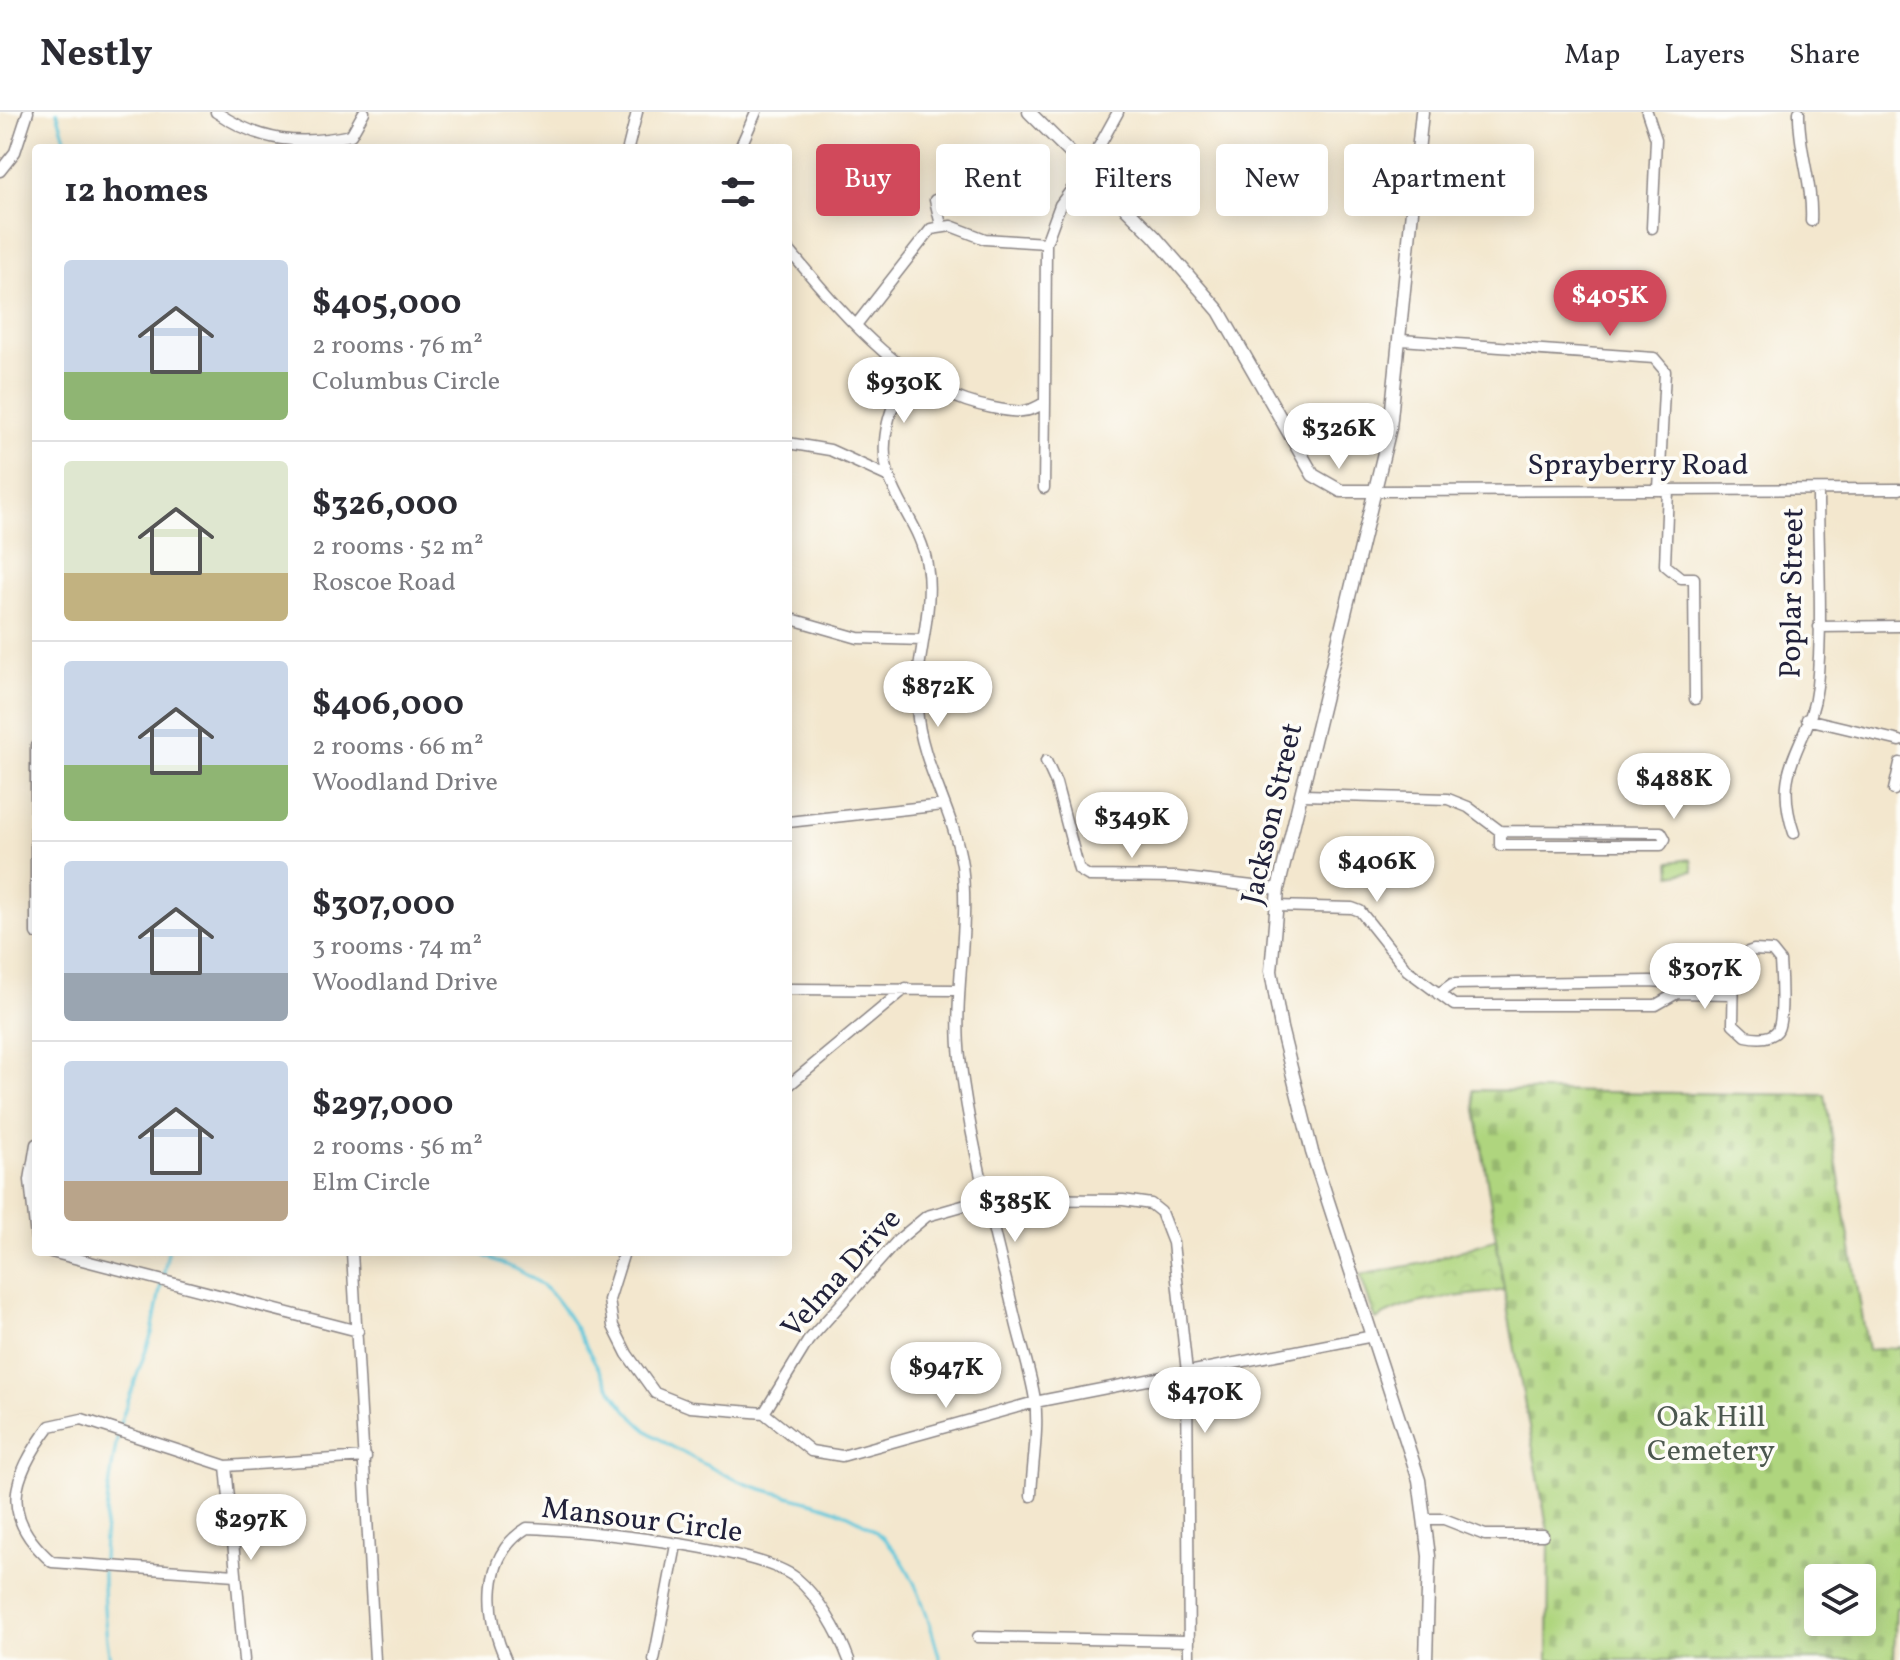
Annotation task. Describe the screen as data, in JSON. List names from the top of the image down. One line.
{"streets":{"main road":["Jackson Street"],"street":["Sprayberry Road","Poplar Street","Velma Drive","Mansour Circle"]},"crossings":[["Sprayberry Road","Poplar Street"],["Sprayberry Road","Jackson Street"]],"parks":["Oak Hill Cemetery"],"page":{"header":"Nestly","nav":["Map","Layers","Share"],"chip":["Buy","Rent","Filters","New","Apartment"],"heading":"12 homes","list":[{"name":"$405,000","note":"2 rooms · 76 m² · Columbus Circle"},{"name":"$326,000","note":"2 rooms · 52 m² · Roscoe Road"},{"name":"$406,000","note":"2 rooms · 66 m² · Woodland Drive"},{"name":"$307,000","note":"3 rooms · 74 m² · Woodland Drive"},{"name":"$297,000","note":"2 rooms · 56 m² · Elm Circle"}],"price":["$405K","$930K","$326K","$872K","$488K","$349K","$406K","$307K","$385K","$947K","$470K","$297K"]}}
